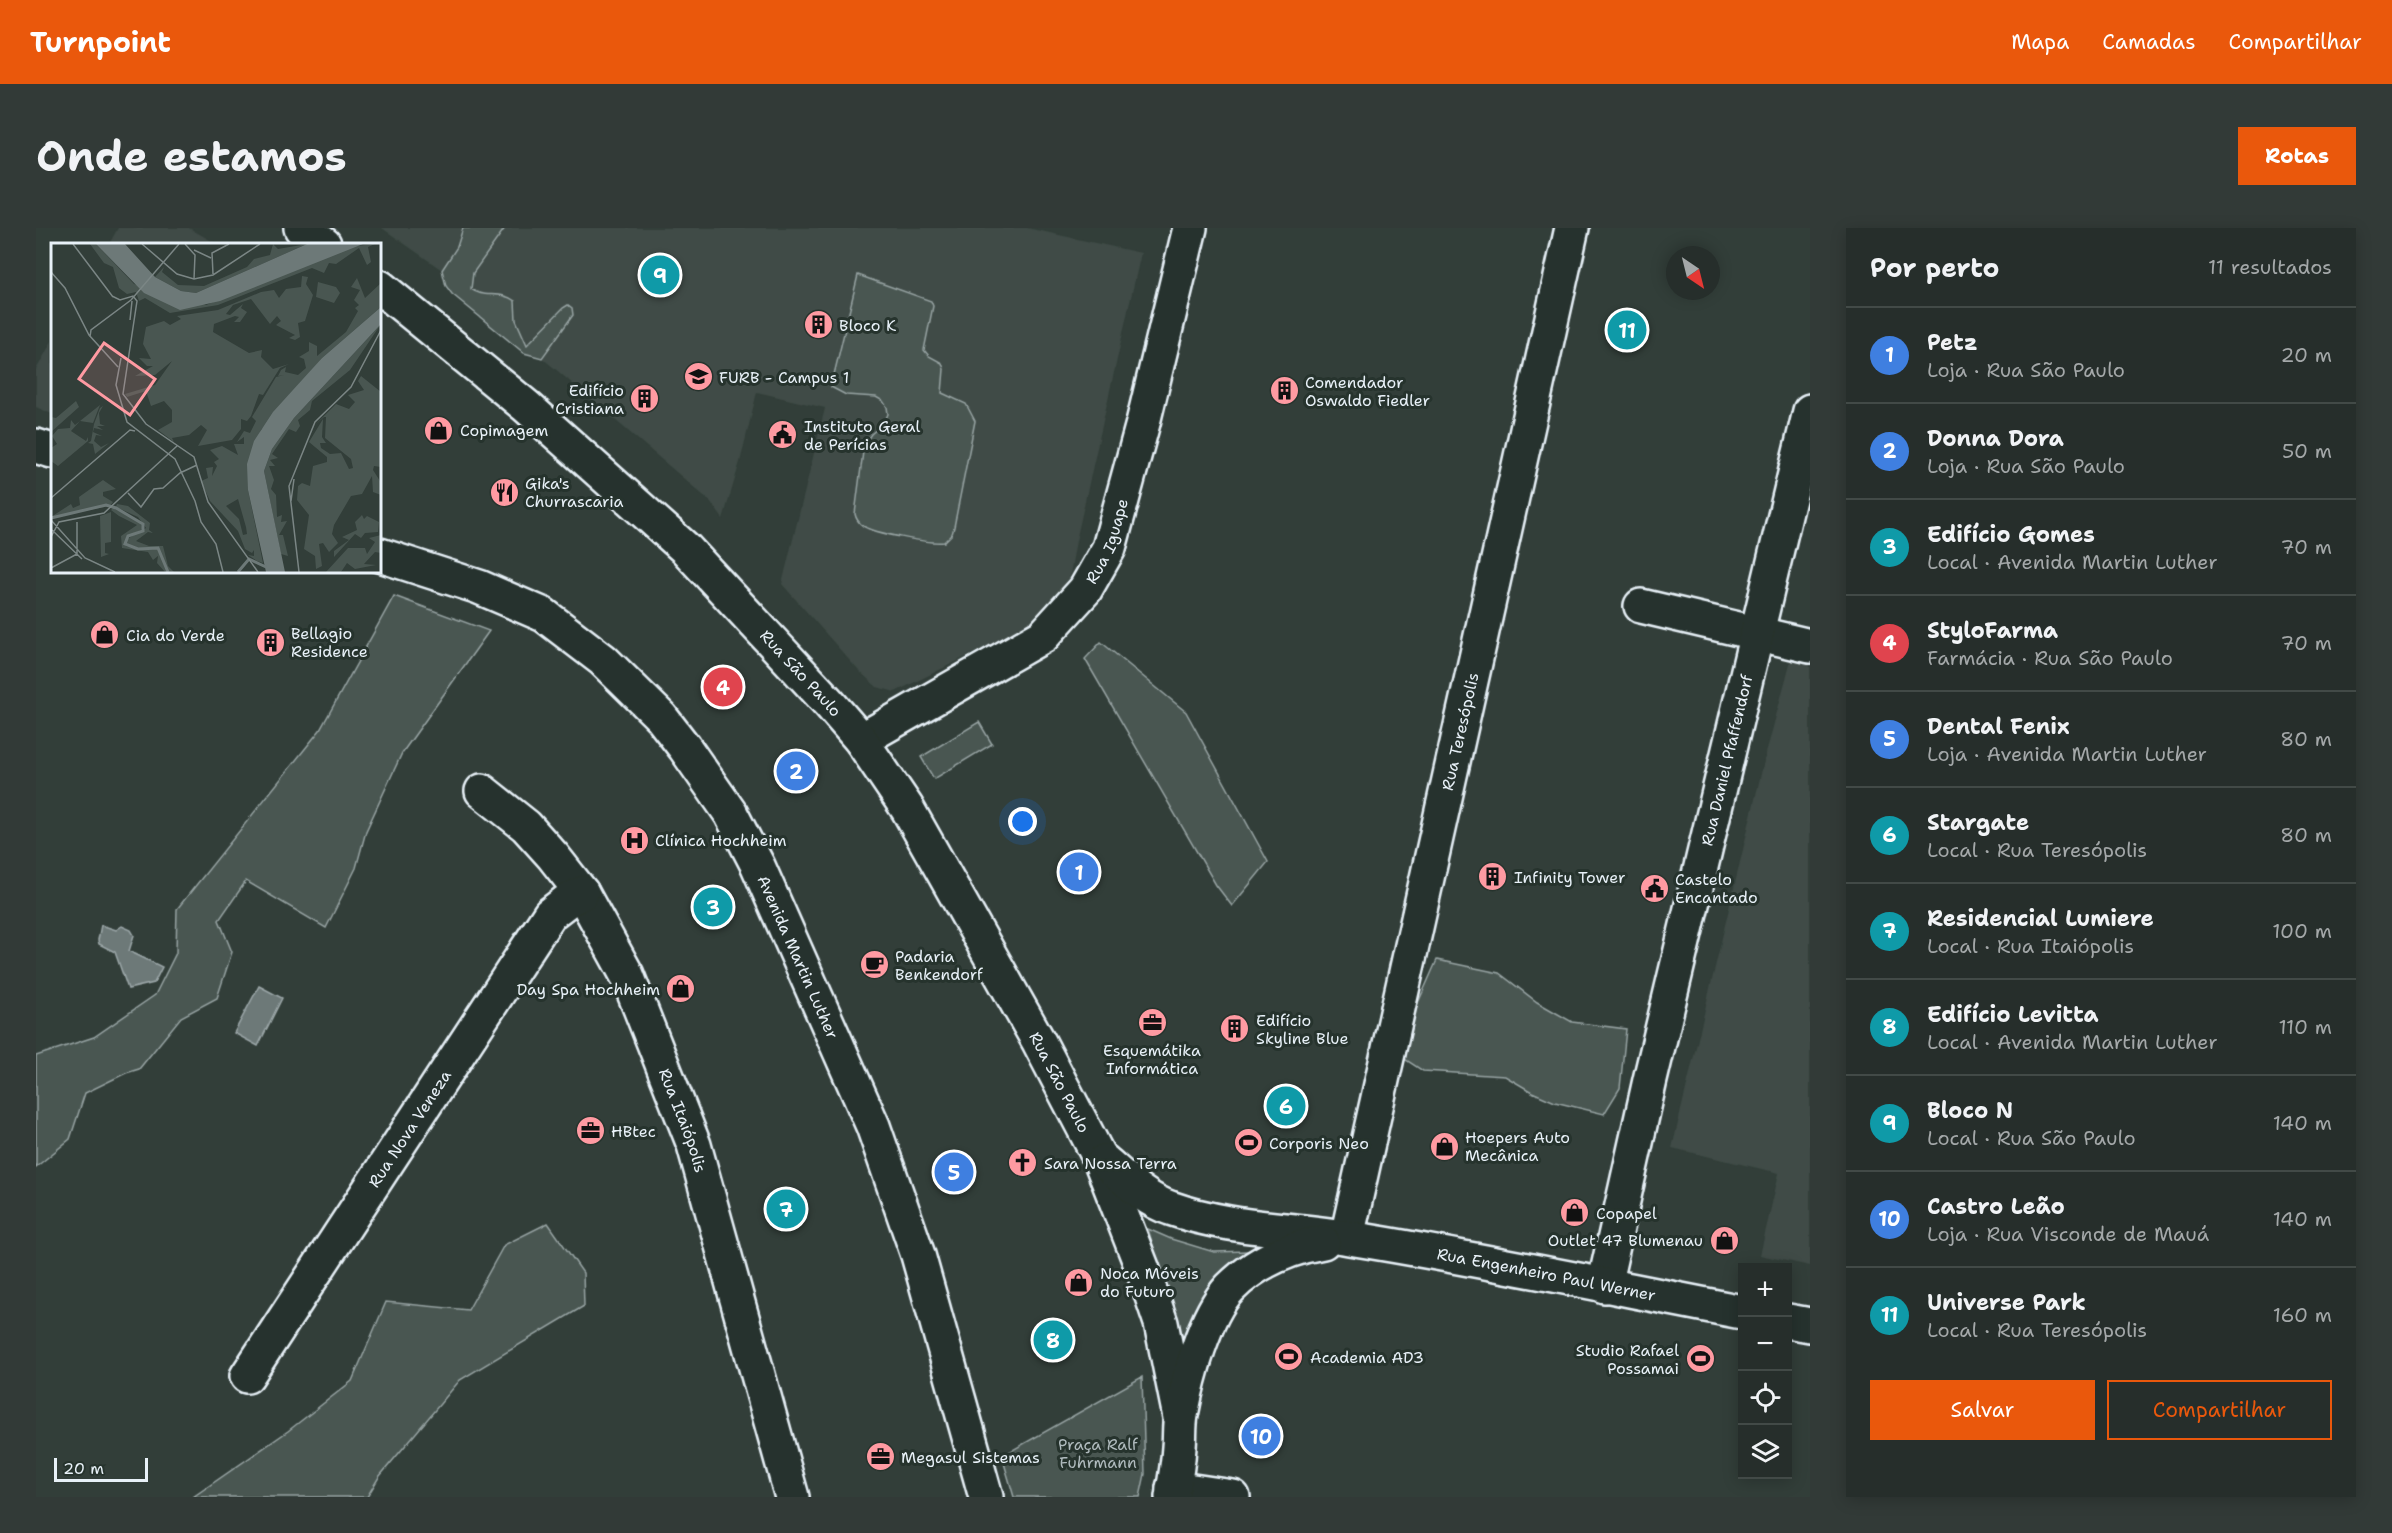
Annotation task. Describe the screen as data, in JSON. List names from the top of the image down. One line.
{"streets":{"street":["Rua Iguape","Rua São Paulo","Rua Teresópolis","Rua Daniel Pfaffendorf","Avenida Martin Luther","Rua Itaiópolis","Rua Nova Veneza","Rua Engenheiro Paul Werner"]},"crossings":[["Rua Iguape","Rua São Paulo"],["Rua São Paulo","Rua Teresópolis"],["Rua São Paulo","Rua Engenheiro Paul Werner"],["Rua Teresópolis","Rua Engenheiro Paul Werner"],["Rua Daniel Pfaffendorf","Rua Engenheiro Paul Werner"],["Rua Itaiópolis","Rua Nova Veneza"]],"parks":["Praça Ralf Fuhrmann"],"places":{"building":["Bloco K","Comendador Oswaldo Fiedler","Edifício Cristiana","Bellagio Residence","Infinity Tower","Edifício Skyline Blue"],"school or university":["FURB - Campus 1"],"shop":["Copimagem","Cia do Verde","Day Spa Hochheim","Hoepers Auto Mecânica","Copapel","Outlet 47 Blumenau","Noca Móveis do Futuro"],"public building":["Instituto Geral de Perícias","Castelo Encantado"],"restaurant":["Gika's Churrascaria"],"hospital":["Clínica Hochheim"],"cafe":["Padaria Benkendorf"],"office":["Esquemátika Informática","HBtec","Megasul Sistemas"],"sports":["Corporis Neo","Academia AD3","Studio Rafael Possamai"],"church":["Sara Nossa Terra"]},"scale_bar":"20 m","north":"bottom right","page":{"header":"Turnpoint","nav":["Mapa","Camadas","Compartilhar"],"buttons":["Rotas",["Salvar","Compartilhar"]],"title":"Onde estamos","heading":["Por perto","11 resultados"],"pins":["9","11","4","2","1","3","6","5","7","8","10"],"list":[{"mark":"1","name":"Petz","note":"Loja · Rua São Paulo","value":"20 m"},{"mark":"2","name":"Donna Dora","note":"Loja · Rua São Paulo","value":"50 m"},{"mark":"3","name":"Edifício Gomes","note":"Local · Avenida Martin Luther","value":"70 m"},{"mark":"4","name":"StyloFarma","note":"Farmácia · Rua São Paulo","value":"70 m"},{"mark":"5","name":"Dental Fenix","note":"Loja · Avenida Martin Luther","value":"80 m"},{"mark":"6","name":"Stargate","note":"Local · Rua Teresópolis","value":"80 m"},{"mark":"7","name":"Residencial Lumiere","note":"Local · Rua Itaiópolis","value":"100 m"},{"mark":"8","name":"Edifício Levitta","note":"Local · Avenida Martin Luther","value":"110 m"},{"mark":"9","name":"Bloco N","note":"Local · Rua São Paulo","value":"140 m"},{"mark":"10","name":"Castro Leão","note":"Loja · Rua Visconde de Mauá","value":"140 m"},{"mark":"11","name":"Universe Park","note":"Local · Rua Teresópolis","value":"160 m"}],"map_buttons":["+","−"],"scale":"20 m"}}
